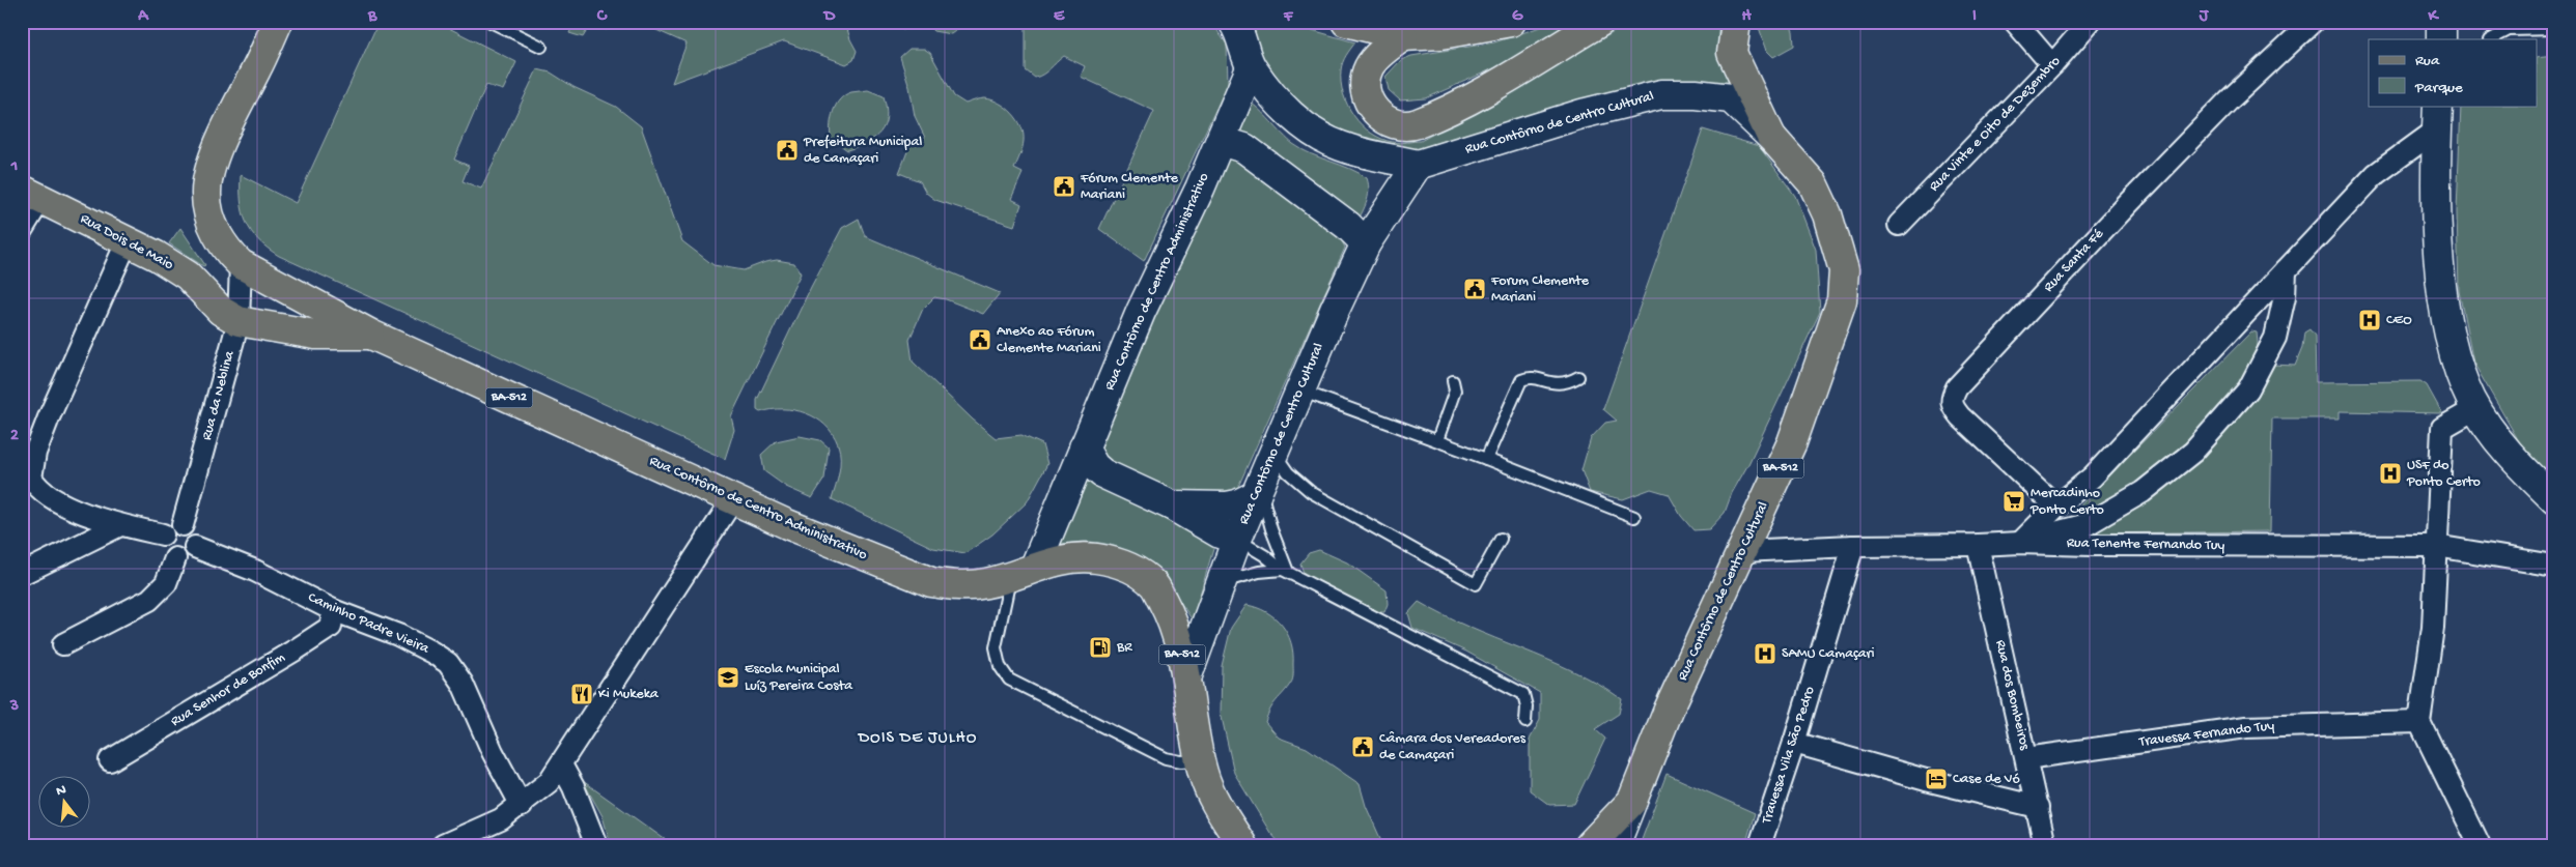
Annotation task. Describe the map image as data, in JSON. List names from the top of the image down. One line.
{"streets":{"main road":["Rua Contôrno de Centro Cultural","Rua Dois de Maio","Rua Contôrno de Centro Administrativo","BA-512"],"street":["Rua Vinte e Oito de Dezembro","Rua Santa Fé","Rua da Neblina","Rua Tenente Fernando Tuy","Caminho Padre Vieira","Rua Senhor de Bonfim","Rua dos Bombeiros","Travessa Fernando Tuy","Travessa Vila São Pedro"]},"crossings":[["Rua Contôrno de Centro Cultural","Rua Contôrno de Centro Administrativo"],["Rua Contôrno de Centro Cultural","BA-512"],["Rua Contôrno de Centro Cultural","Rua Tenente Fernando Tuy"],["Rua Dois de Maio","Rua Contôrno de Centro Administrativo"],["Rua Dois de Maio","Rua da Neblina"],["Rua Contôrno de Centro Administrativo","Rua da Neblina"],["Rua da Neblina","Caminho Padre Vieira"],["Rua Tenente Fernando Tuy","Rua dos Bombeiros"],["Rua Tenente Fernando Tuy","Travessa Vila São Pedro"],["Caminho Padre Vieira","Rua Senhor de Bonfim"],["Rua dos Bombeiros","Travessa Fernando Tuy"]],"districts":["DOIS DE JULHO"],"places":{"public building":["Prefeitura Municipal de Camaçari","Fórum Clemente Mariani","Forum Clemente Mariani","Anexo ao Fórum Clemente Mariani","Câmara dos Vereadores de Camaçari"],"hospital":["CEO","USF do Ponto Certo","SAMU Camaçari"],"supermarket":["Mercadinho Ponto Certo"],"fuel station":["BR"],"school or university":["Escola Municipal Luíz Pereira Costa"],"restaurant":["Ki Mukeka"],"hotel":["Case de Vó"]},"legend":["Rua","Parque"],"north":"top","grid":{"columns":["A","B","C","D","E","F","G","H","I","J","K"],"rows":["1","2","3"]}}
